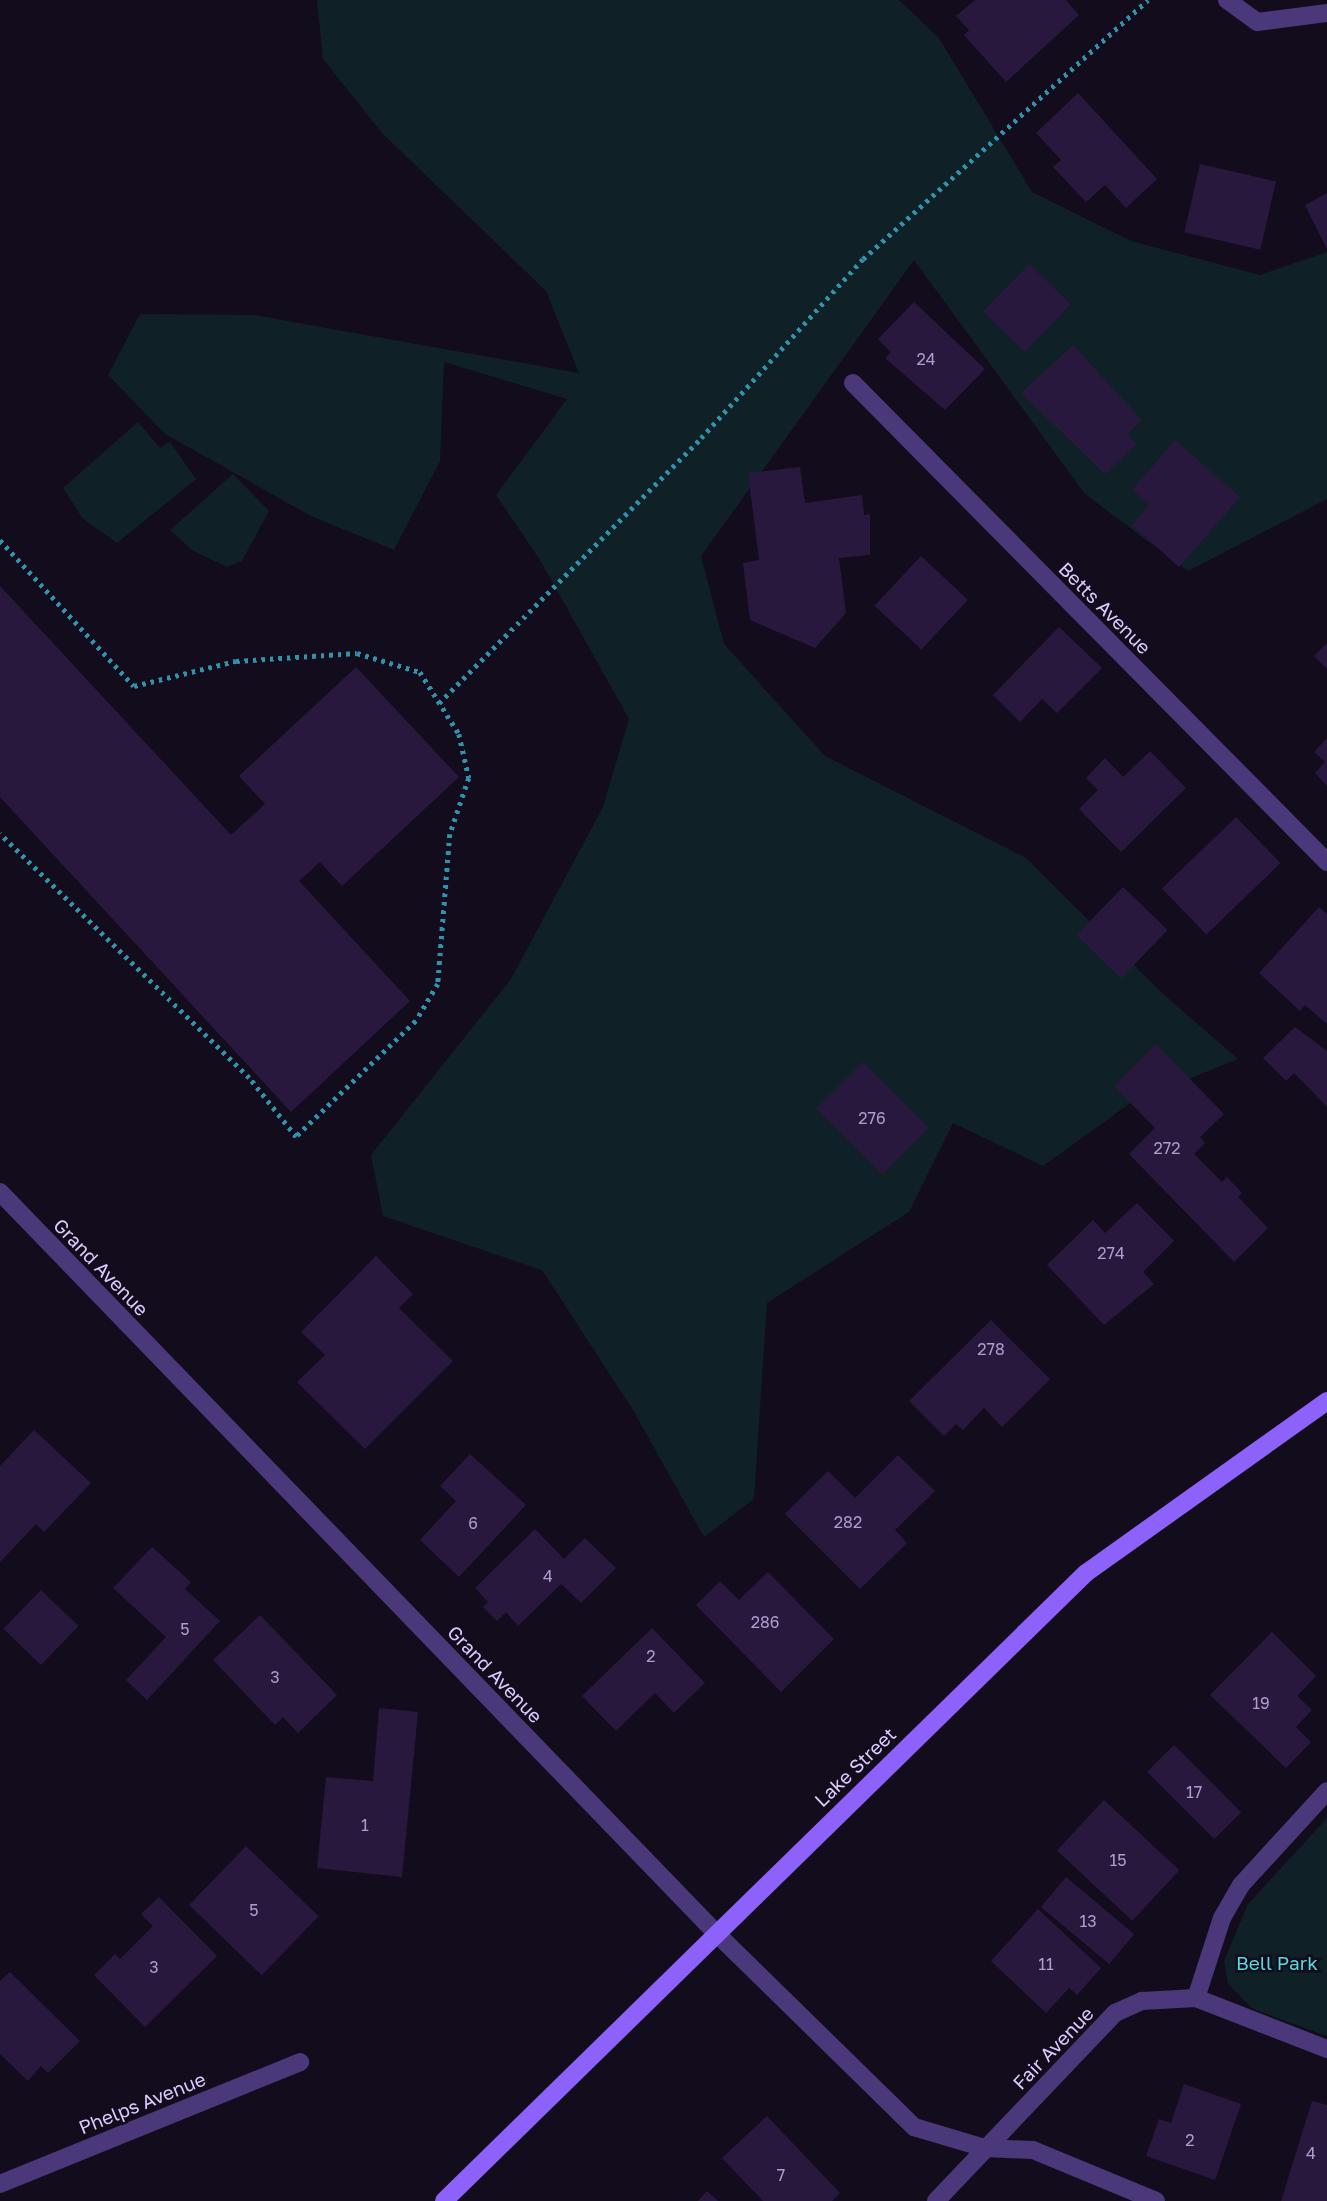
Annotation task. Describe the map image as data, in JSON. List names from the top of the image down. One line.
{"streets":{"street":["Betts Avenue","Grand Avenue","Lake Street","Fair Avenue","Phelps Avenue"]},"crossings":[["Grand Avenue","Lake Street"],["Grand Avenue","Fair Avenue"]],"parks":["Bell Park"],"house_numbers":["24","276","272","274","278","282","6","4","286","5","2","3","19","17","1","15","5","13","11","3","2","4","7"]}
